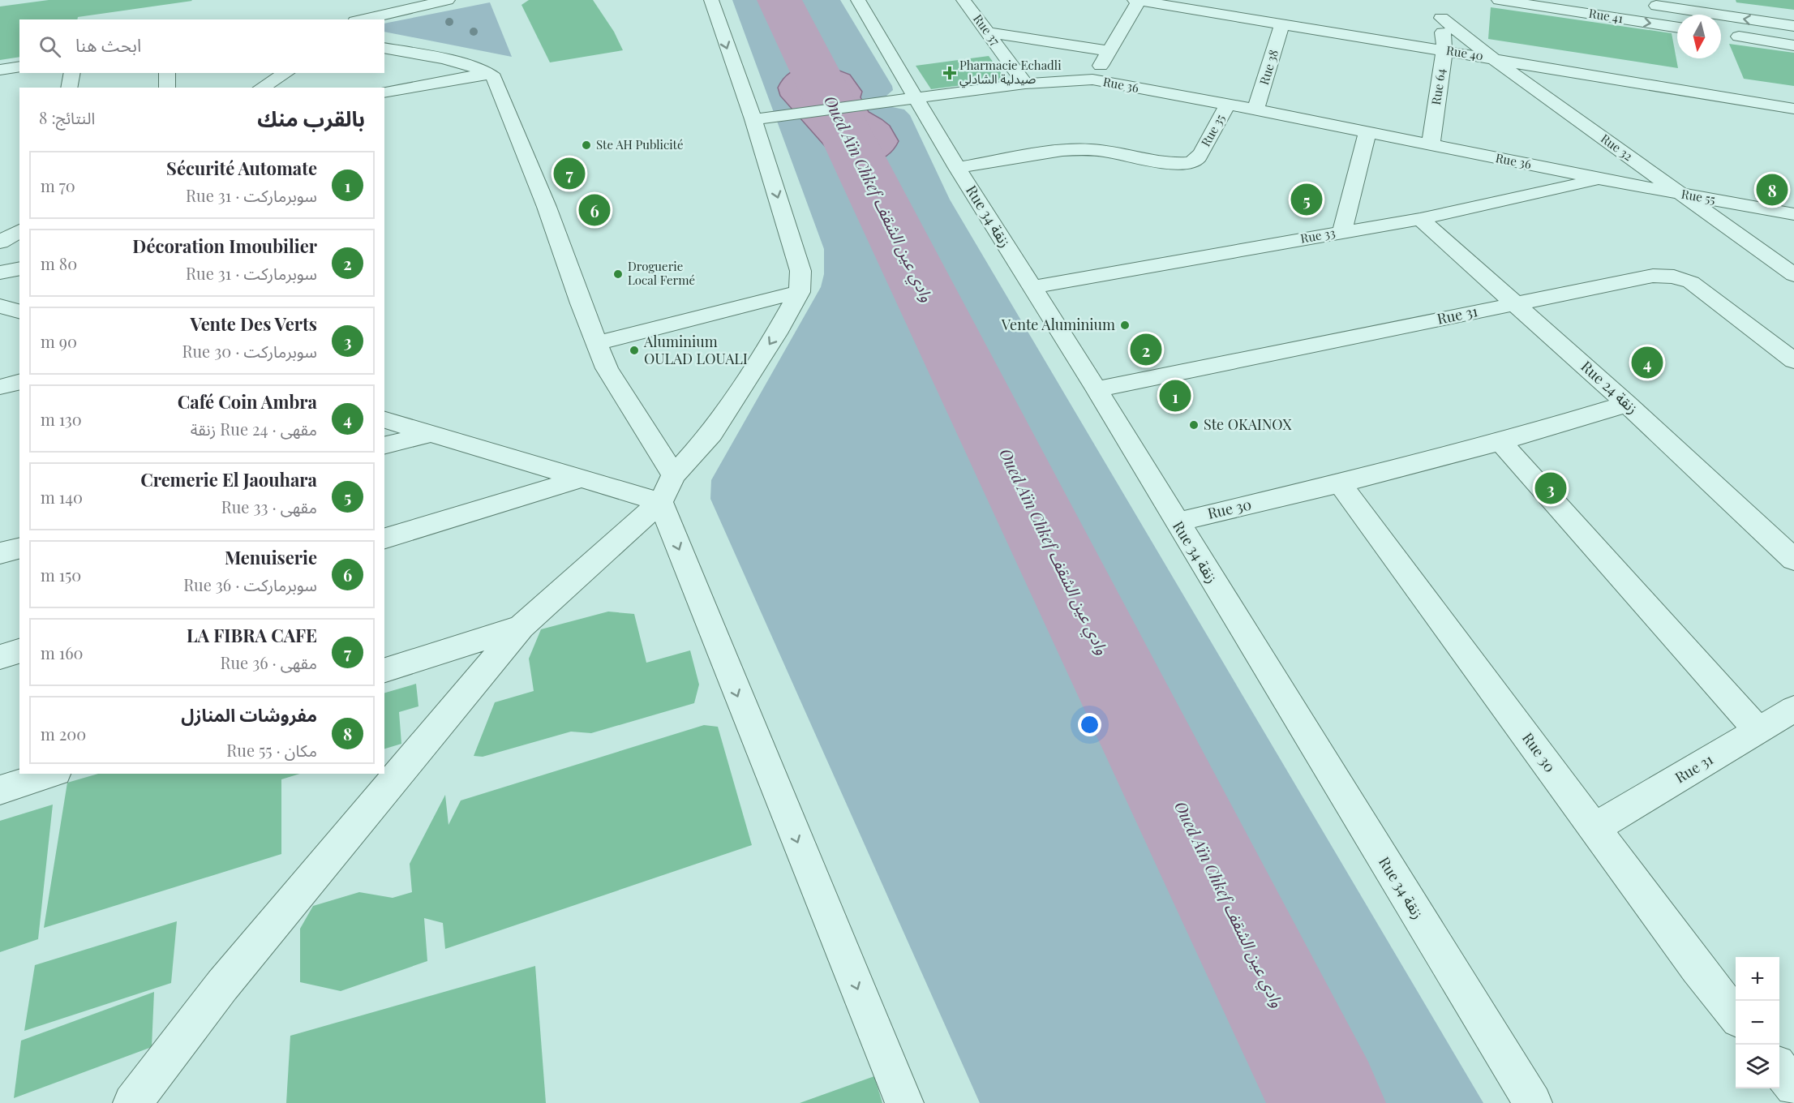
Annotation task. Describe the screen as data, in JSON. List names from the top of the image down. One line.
{"streets":{"street":["Rue 41","Rue 37","Rue 40","Rue 38","Rue 36","Rue 64","Rue 35","Rue 32","Rue 55","Rue 34 زنقة","Rue 33","Rue 31","Rue 24 زنقة","Rue 30"]},"crossings":[["Rue 37","Rue 36"],["Rue 40","Rue 38"],["Rue 40","Rue 64"],["Rue 40","Rue 32"],["Rue 38","Rue 36"],["Rue 36","Rue 64"],["Rue 36","Rue 35"],["Rue 36","Rue 55"],["Rue 36","Rue 34 زنقة"],["Rue 36","Rue 33"],["Rue 64","Rue 32"],["Rue 35","Rue 34 زنقة"],["Rue 32","Rue 55"],["Rue 55","Rue 33"],["Rue 34 زنقة","Rue 33"],["Rue 34 زنقة","Rue 31"],["Rue 34 زنقة","Rue 30"],["Rue 33","Rue 24 زنقة"],["Rue 31","Rue 24 زنقة"],["Rue 31","Rue 30"],["Rue 24 زنقة","Rue 30"]],"one_way":["Rue 41"],"water":["Oued Aïn Chkef وادي عين الشقف"],"places":{"health":["Pharmacie Echadli صيدلية الشادلي"],"other":["Ste AH Publicité","Droguerie Local Fermé","Vente Aluminium","Aluminium OULAD LOUALI","Ste OKAINOX"]},"north":"bottom","page":{"search":"ابحث هنا","heading":["بالقرب منك","النتائج: 8"],"list":[{"mark":"1","name":"Sécurité Automate","note":"سوبرماركت · Rue 31","value":"70 m"},{"mark":"2","name":"Décoration Imoubilier","note":"سوبرماركت · Rue 31","value":"80 m"},{"mark":"3","name":"Vente Des Verts","note":"سوبرماركت · Rue 30","value":"90 m"},{"mark":"4","name":"Café Coin Ambra","note":"مقهى · Rue 24 زنقة","value":"130 m"},{"mark":"5","name":"Cremerie El Jaouhara","note":"مقهى · Rue 33","value":"140 m"},{"mark":"6","name":"Menuiserie","note":"سوبرماركت · Rue 36","value":"150 m"},{"mark":"7","name":"LA FIBRA CAFE","note":"مقهى · Rue 36","value":"160 m"},{"mark":"8","name":"مفروشات المنازل","note":"مكان · Rue 55","value":"200 m"}],"pins":["7","8","5","6","2","4","1","3"],"map_buttons":["+","−"]}}
